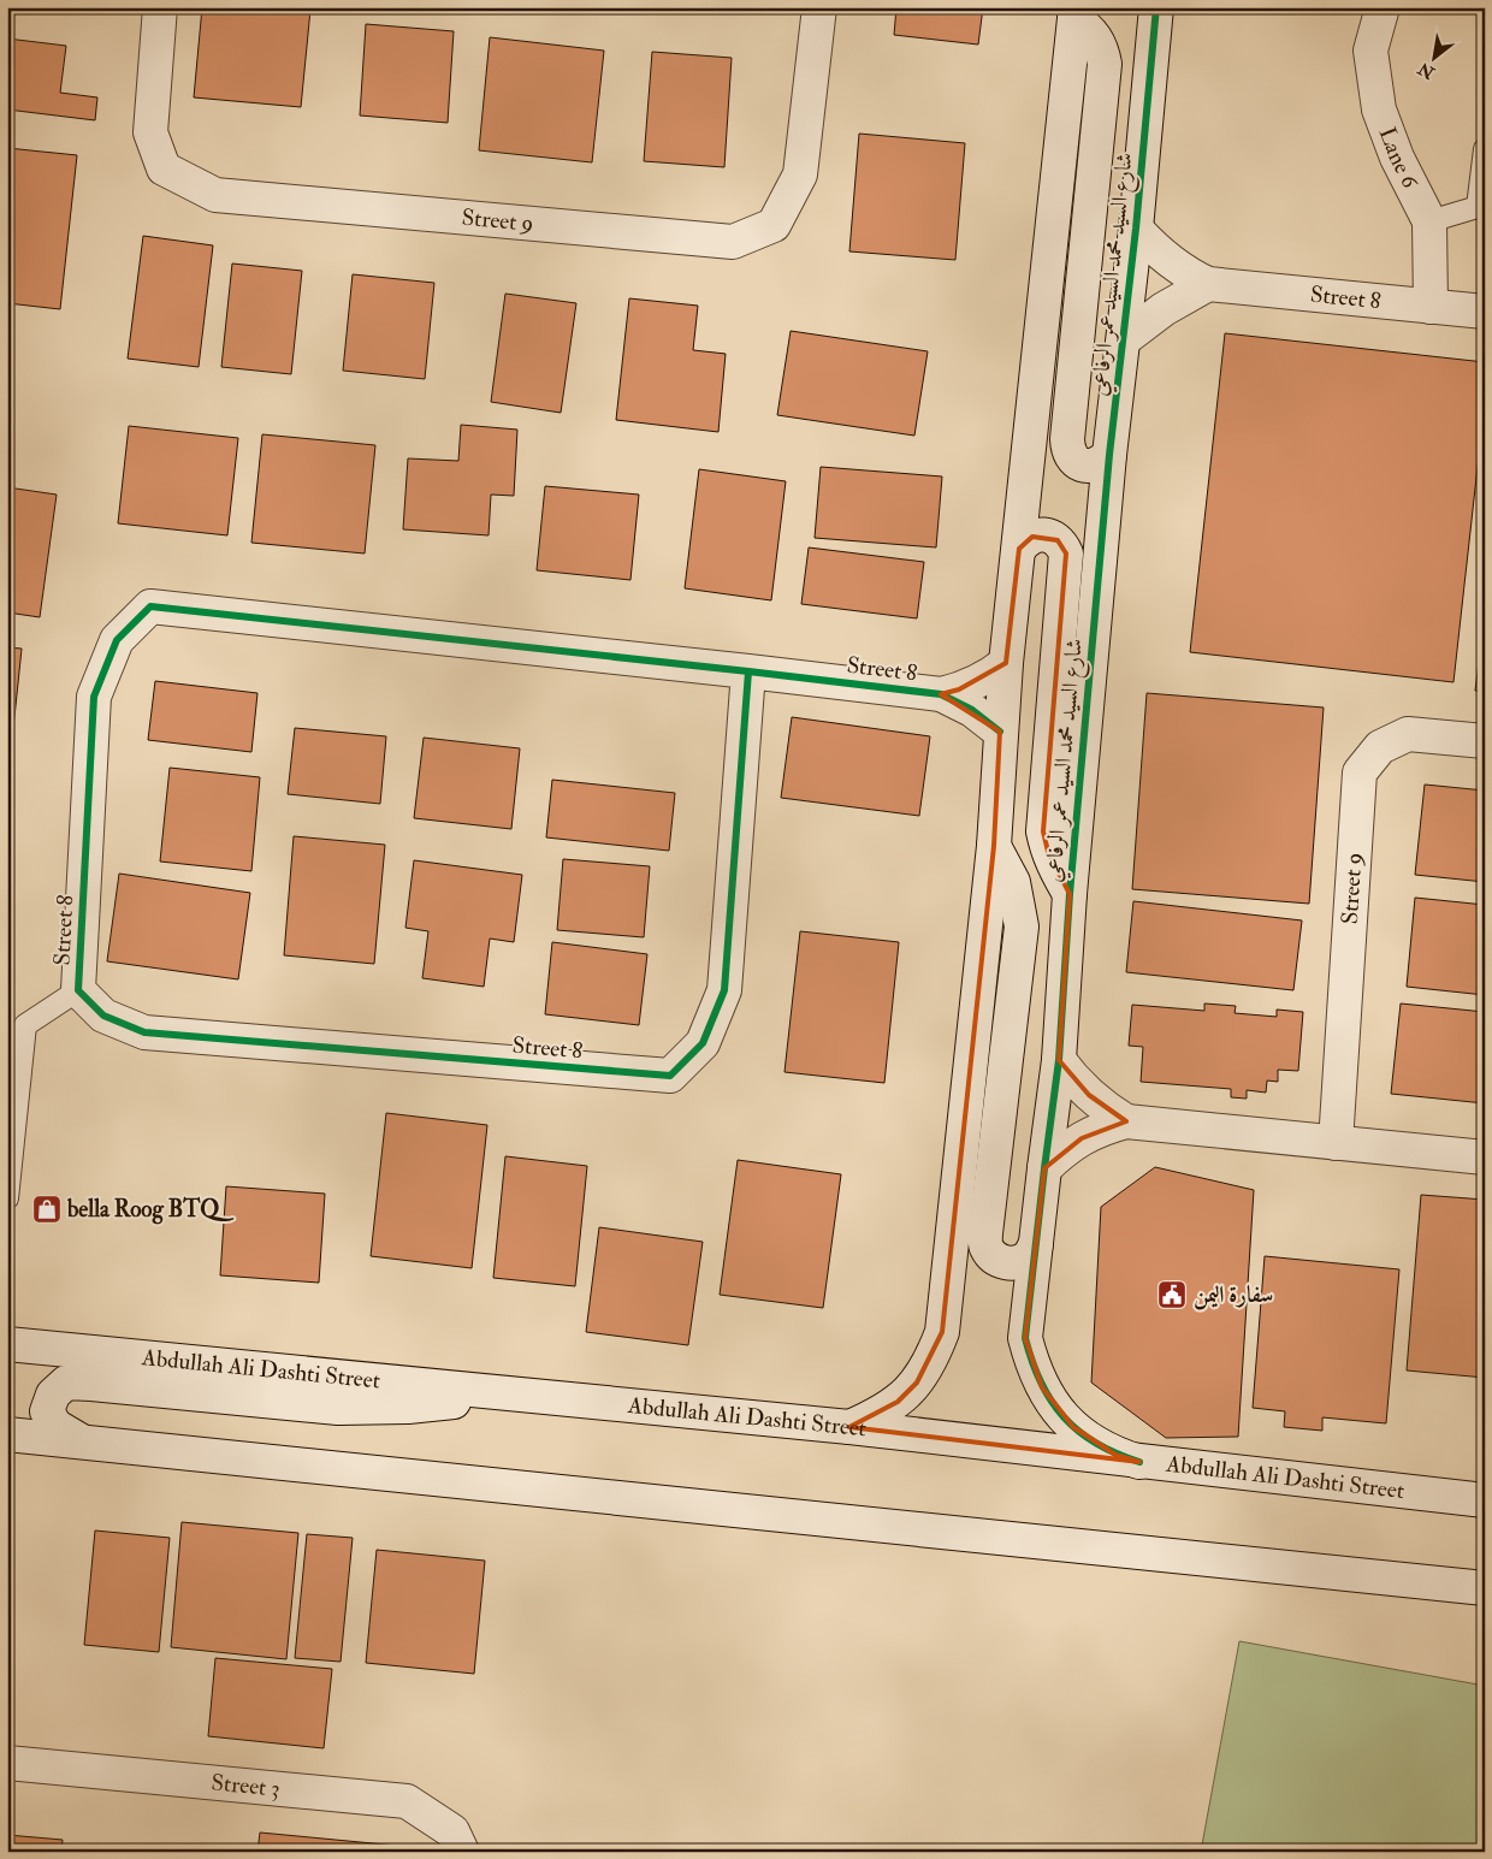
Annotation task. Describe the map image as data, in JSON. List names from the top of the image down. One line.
{"streets":{"street":["Lane 6","Street 9","شارع السيد محمد السيد عمر الرفاعي","Street 8","Abdullah Ali Dashti Street","Street 3"]},"crossings":[["Lane 6","Street 8"],["شارع السيد محمد السيد عمر الرفاعي","Street 8"],["شارع السيد محمد السيد عمر الرفاعي","Abdullah Ali Dashti Street"]],"places":{"shop":["bella Roog BTQ"],"public building":["سفارة اليمن"]},"north":"bottom left"}
